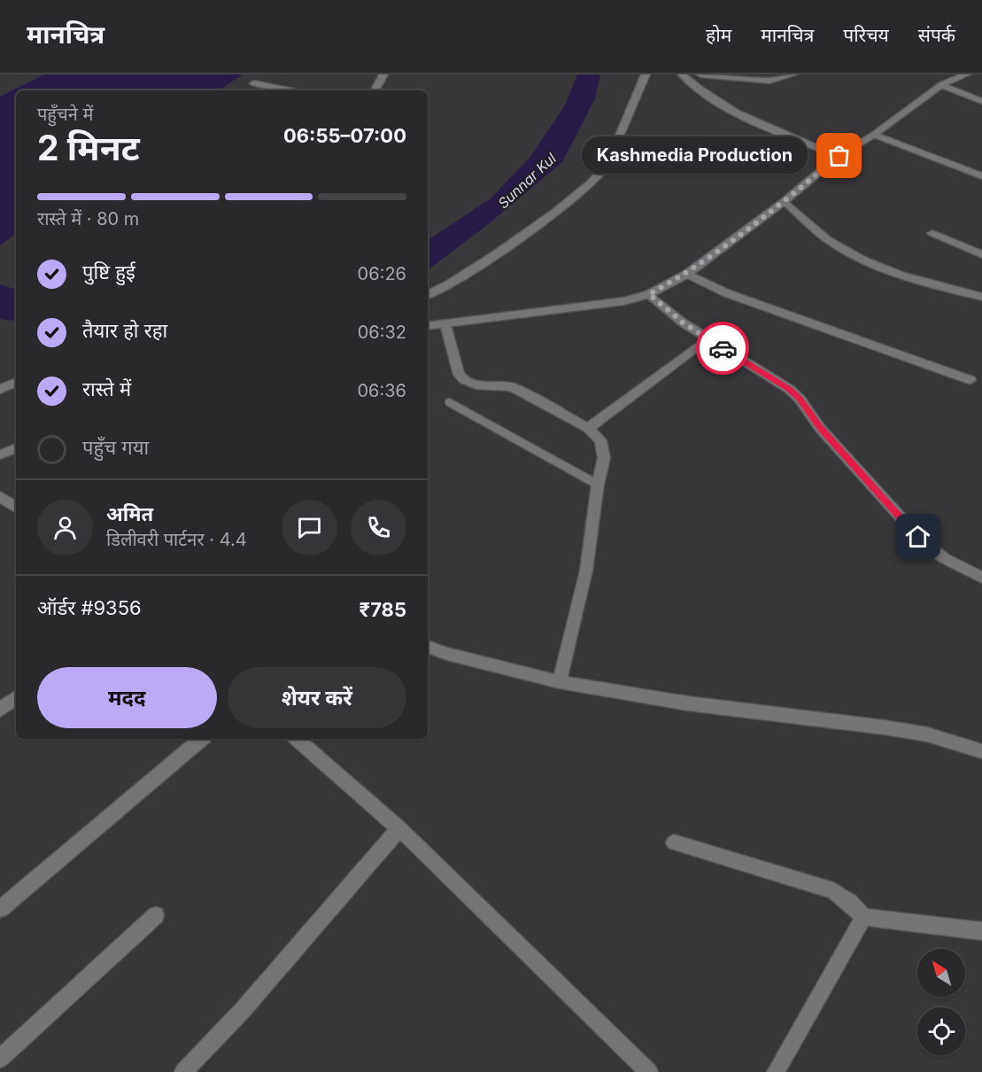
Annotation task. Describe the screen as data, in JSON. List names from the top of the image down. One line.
{"water":["Sunnar Kul"],"places":["Kashmedia Production"],"north":"top left","page":{"header":"मानचित्र","nav":["होम","मानचित्र","परिचय","संपर्क"],"heading":["2 मिनट","पहुँचने में","06:55–07:00"],"panel":["अमित","डिलीवरी पार्टनर · 4.4","ऑर्डर #9356","₹785"],"bubble":"Kashmedia Production","bar":"रास्ते में · 80 m","list":[["पुष्टि हुई","06:26"],["तैयार हो रहा","06:32"],["रास्ते में","06:36"],"पहुँच गया"],"buttons":["मदद","शेयर करें"]}}
